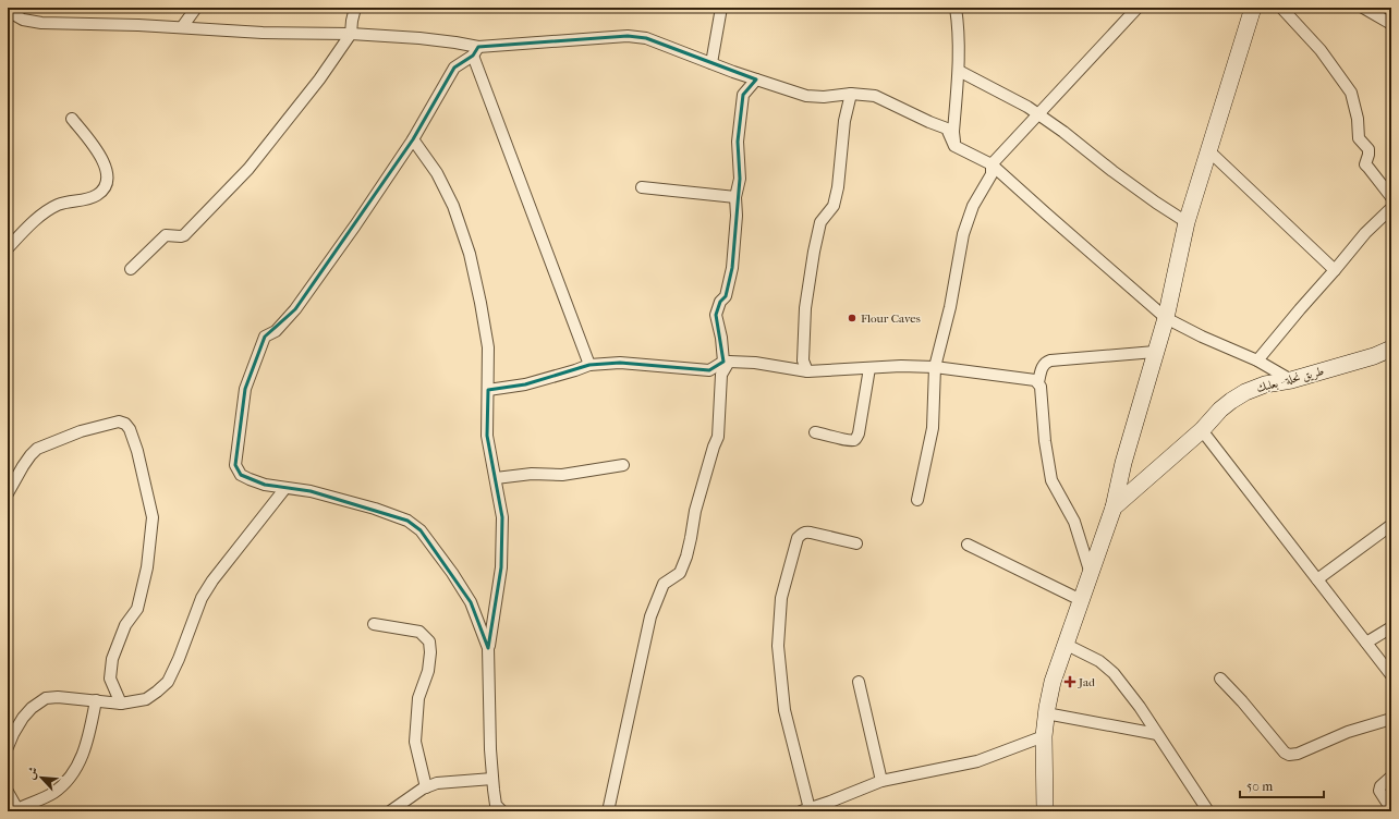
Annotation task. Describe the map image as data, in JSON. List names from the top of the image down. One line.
{"streets":{"street":["طريق نحلة - بعلبك"]},"places":{"other":["Flour Caves"],"health":["Jad"]},"scale_bar":"50 m","north":"top left"}
